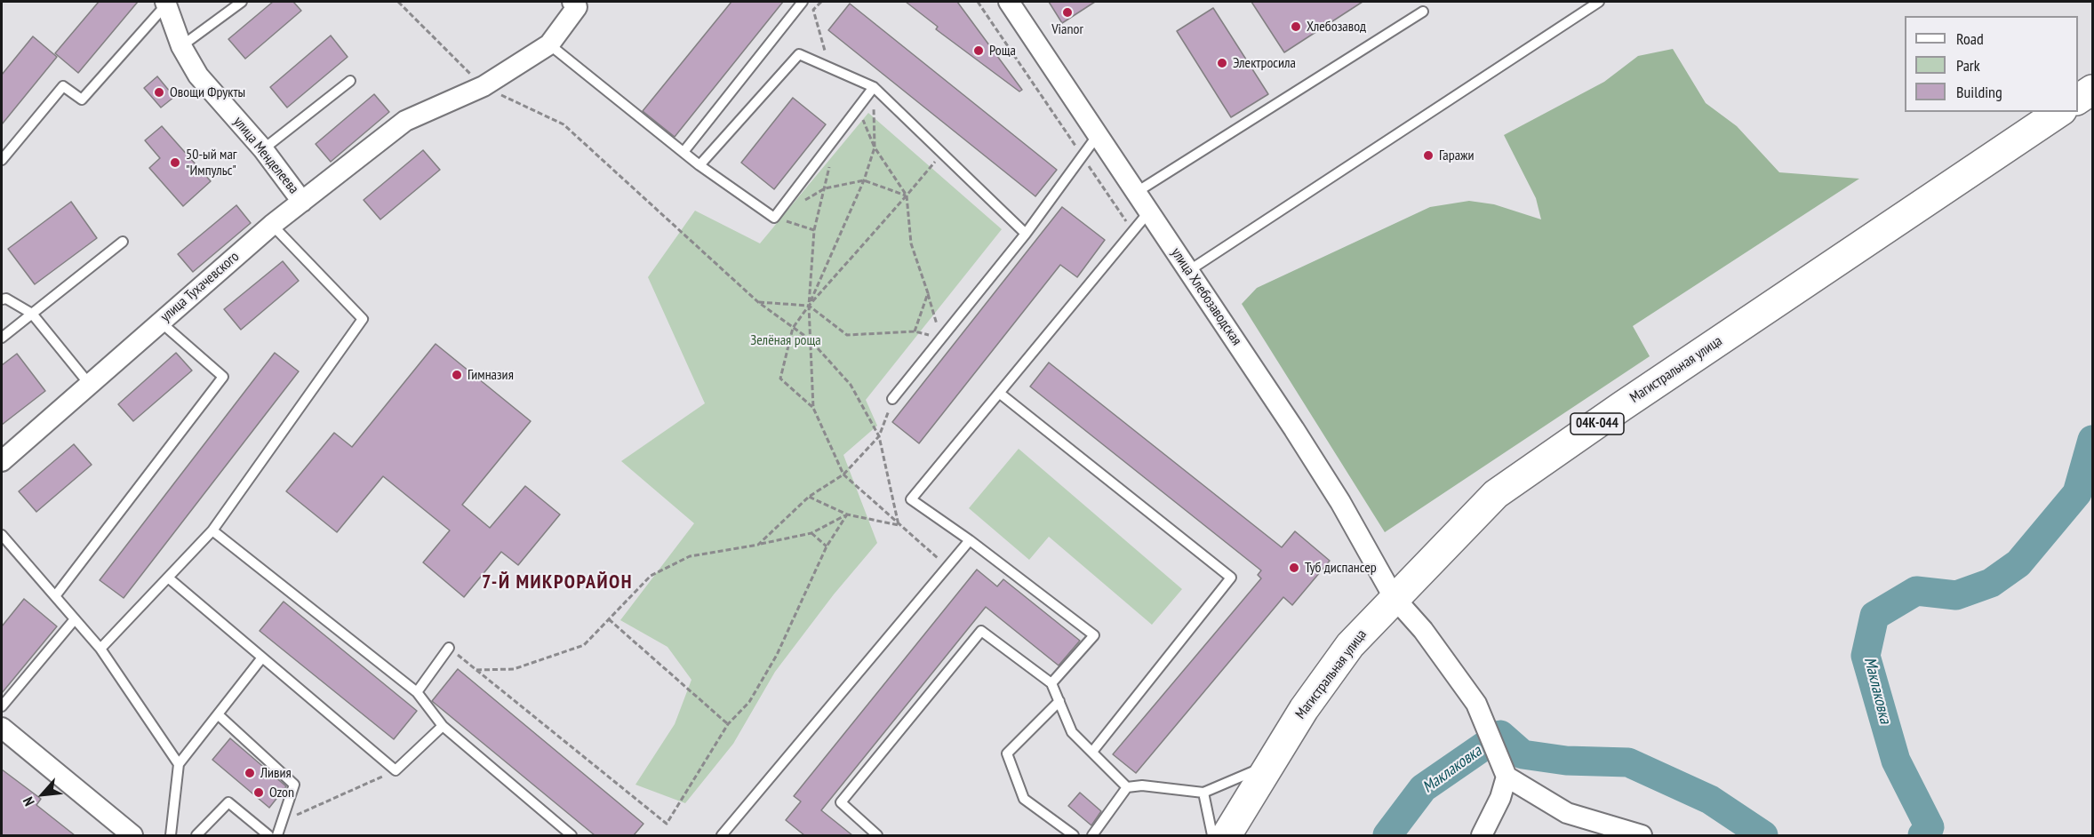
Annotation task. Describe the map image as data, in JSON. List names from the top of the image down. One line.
{"streets":{"main road":["Магистральная улица","04К-044"],"street":["улица Менделеева","улица Тухачевского","улица Хлебозаводская"]},"crossings":[["улица Менделеева","улица Тухачевского"],["улица Хлебозаводская","Магистральная улица"]],"districts":["7-Й МИКРОРАЙОН"],"water":["Маклаковка"],"parks":["Зелёная роща"],"places":["Vianor","Хлебозавод","Роща","Электросила","Овощи Фрукты","Гаражи","50-ый маг \"Импульс\"","Гимназия","Туб диспансер","Ливия","Ozon"],"legend":["Road","Park","Building"],"north":"bottom left"}
